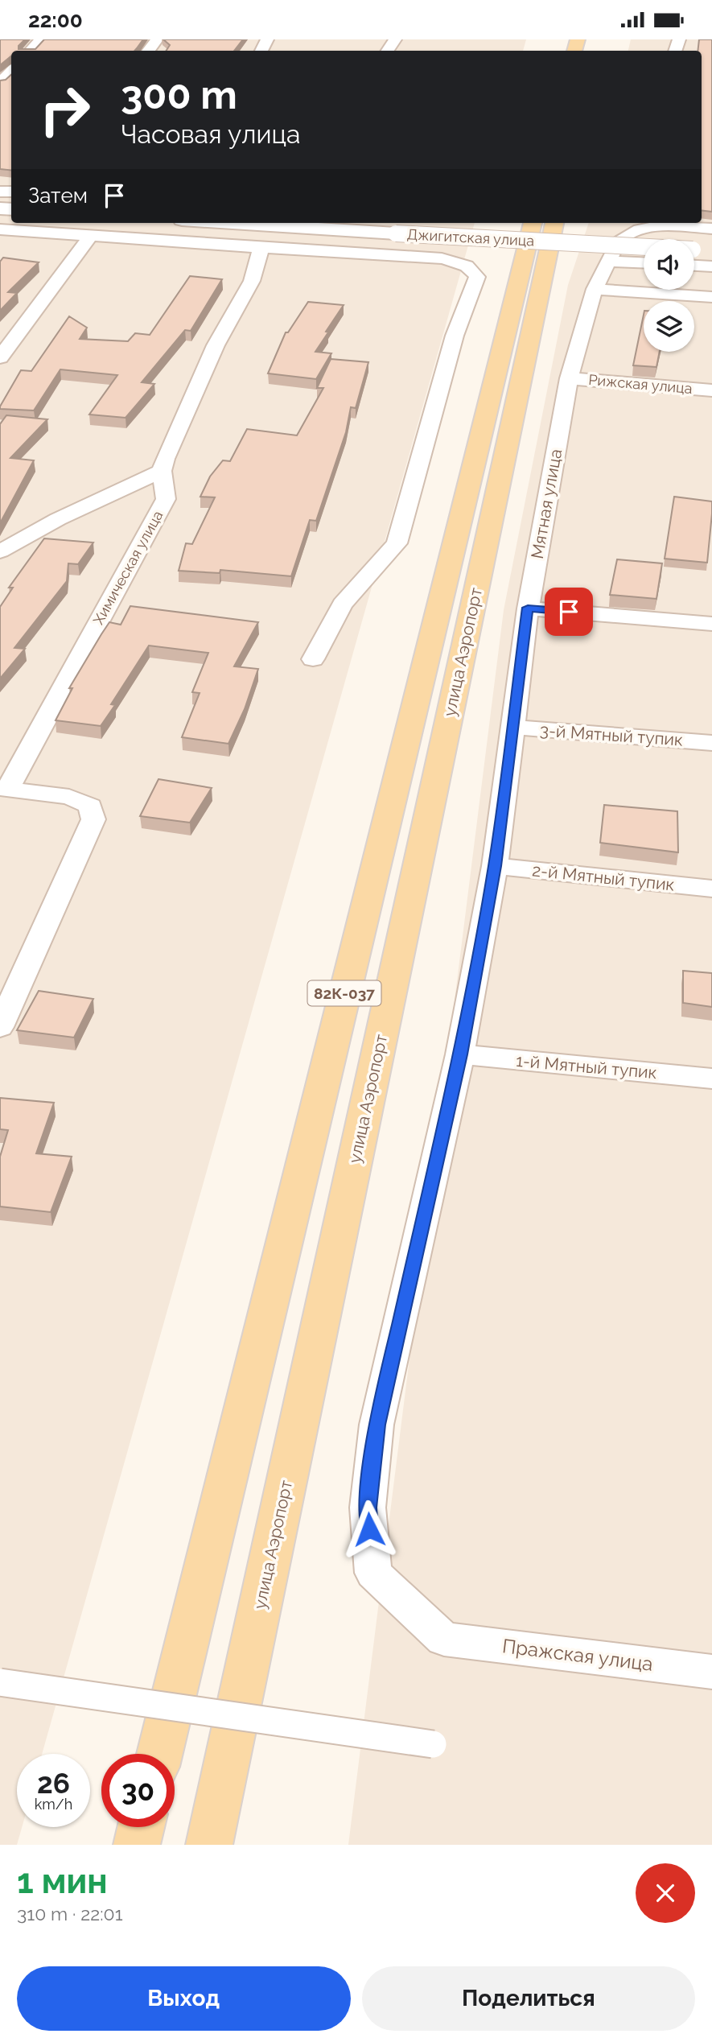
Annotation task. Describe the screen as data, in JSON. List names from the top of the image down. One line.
{"streets":{"main road":["улица Аэропорт","82К-037"],"street":["Джигитская улица","Рижская улица","Мятная улица","Химическая улица","3-й Мятный тупик","2-й Мятный тупик","1-й Мятный тупик","Пражская улица"]},"crossings":[["Рижская улица","Мятная улица"],["Мятная улица","3-й Мятный тупик"],["Мятная улица","2-й Мятный тупик"],["Мятная улица","1-й Мятный тупик"],["Мятная улица","Пражская улица"]],"page":{"status":"22:00","turn":["300 m","Часовая улица"],"then":"Затем","speed":"26 km/h","limit":"30","heading":["1 мин","310 m · 22:01"],"buttons":["Выход","Поделиться"]}}
